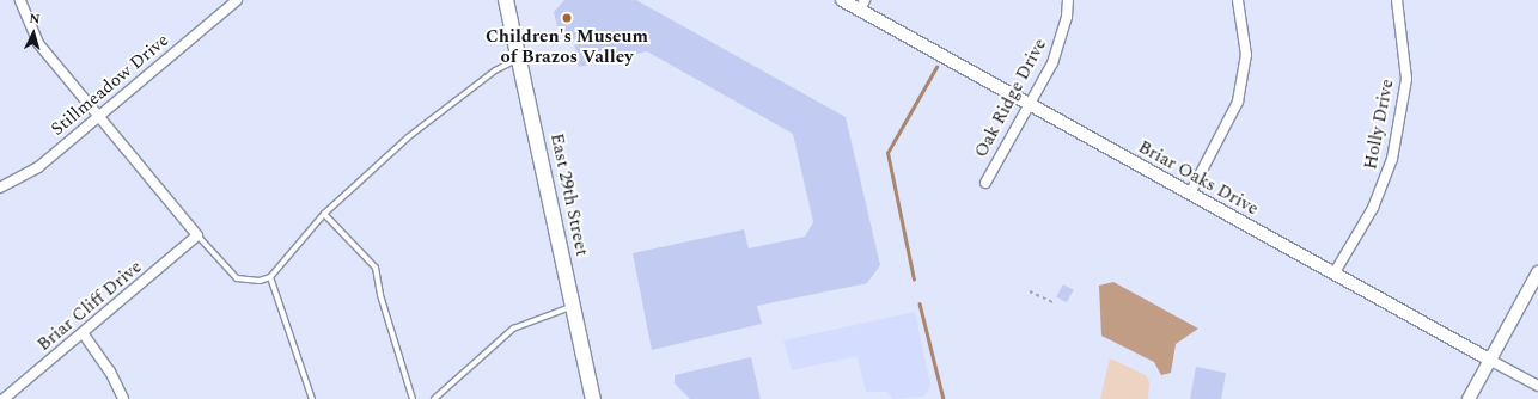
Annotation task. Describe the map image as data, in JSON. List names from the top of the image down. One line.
{"streets":{"main road":["East 29th Street"],"street":["Stillmeadow Drive","Oak Ridge Drive","Holly Drive","Briar Oaks Drive","Briar Cliff Drive"]},"crossings":[["Oak Ridge Drive","Briar Oaks Drive"],["Holly Drive","Briar Oaks Drive"]],"places":["Children's Museum of Brazos Valley"],"north":"top"}
